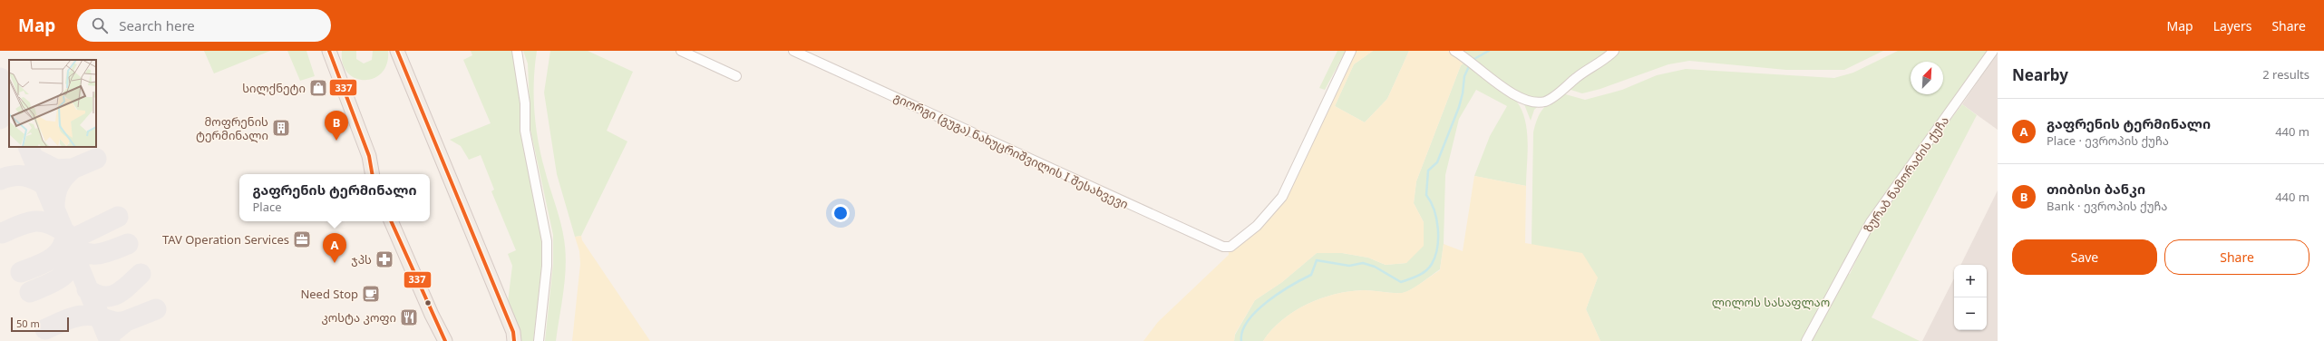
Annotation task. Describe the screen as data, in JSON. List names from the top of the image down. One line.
{"streets":{"street":["გიორგი (გუგა) ნახუცრიშვილის I შესახვევი","ზურაბ ნამორაძის ქუჩა"]},"parks":["ლილოს სასაფლაო"],"places":{"shop":["სილქნეტი"],"building":["მოფრენის ტერმინალი"],"office":["TAV Operation Services"],"pharmacy":["ჯპს"],"cafe":["Need Stop"],"restaurant":["კოსტა კოფი"]},"lines":["transit line 337"],"scale_bar":"50 m","north":"top right","page":{"header":"Map","search":"Search here","nav":["Map","Layers","Share"],"heading":["Nearby","2 results"],"list":[{"mark":"A","name":"გაფრენის ტერმინალი","note":"Place · ევროპის ქუჩა","value":"440 m"},{"mark":"B","name":"თიბისი ბანკი","note":"Bank · ევროპის ქუჩა","value":"440 m"}],"pins":["B","A"],"popup":["გაფრენის ტერმინალი","Place"],"buttons":["Save","Share"],"map_buttons":["+","−"],"scale":"50 m"}}
